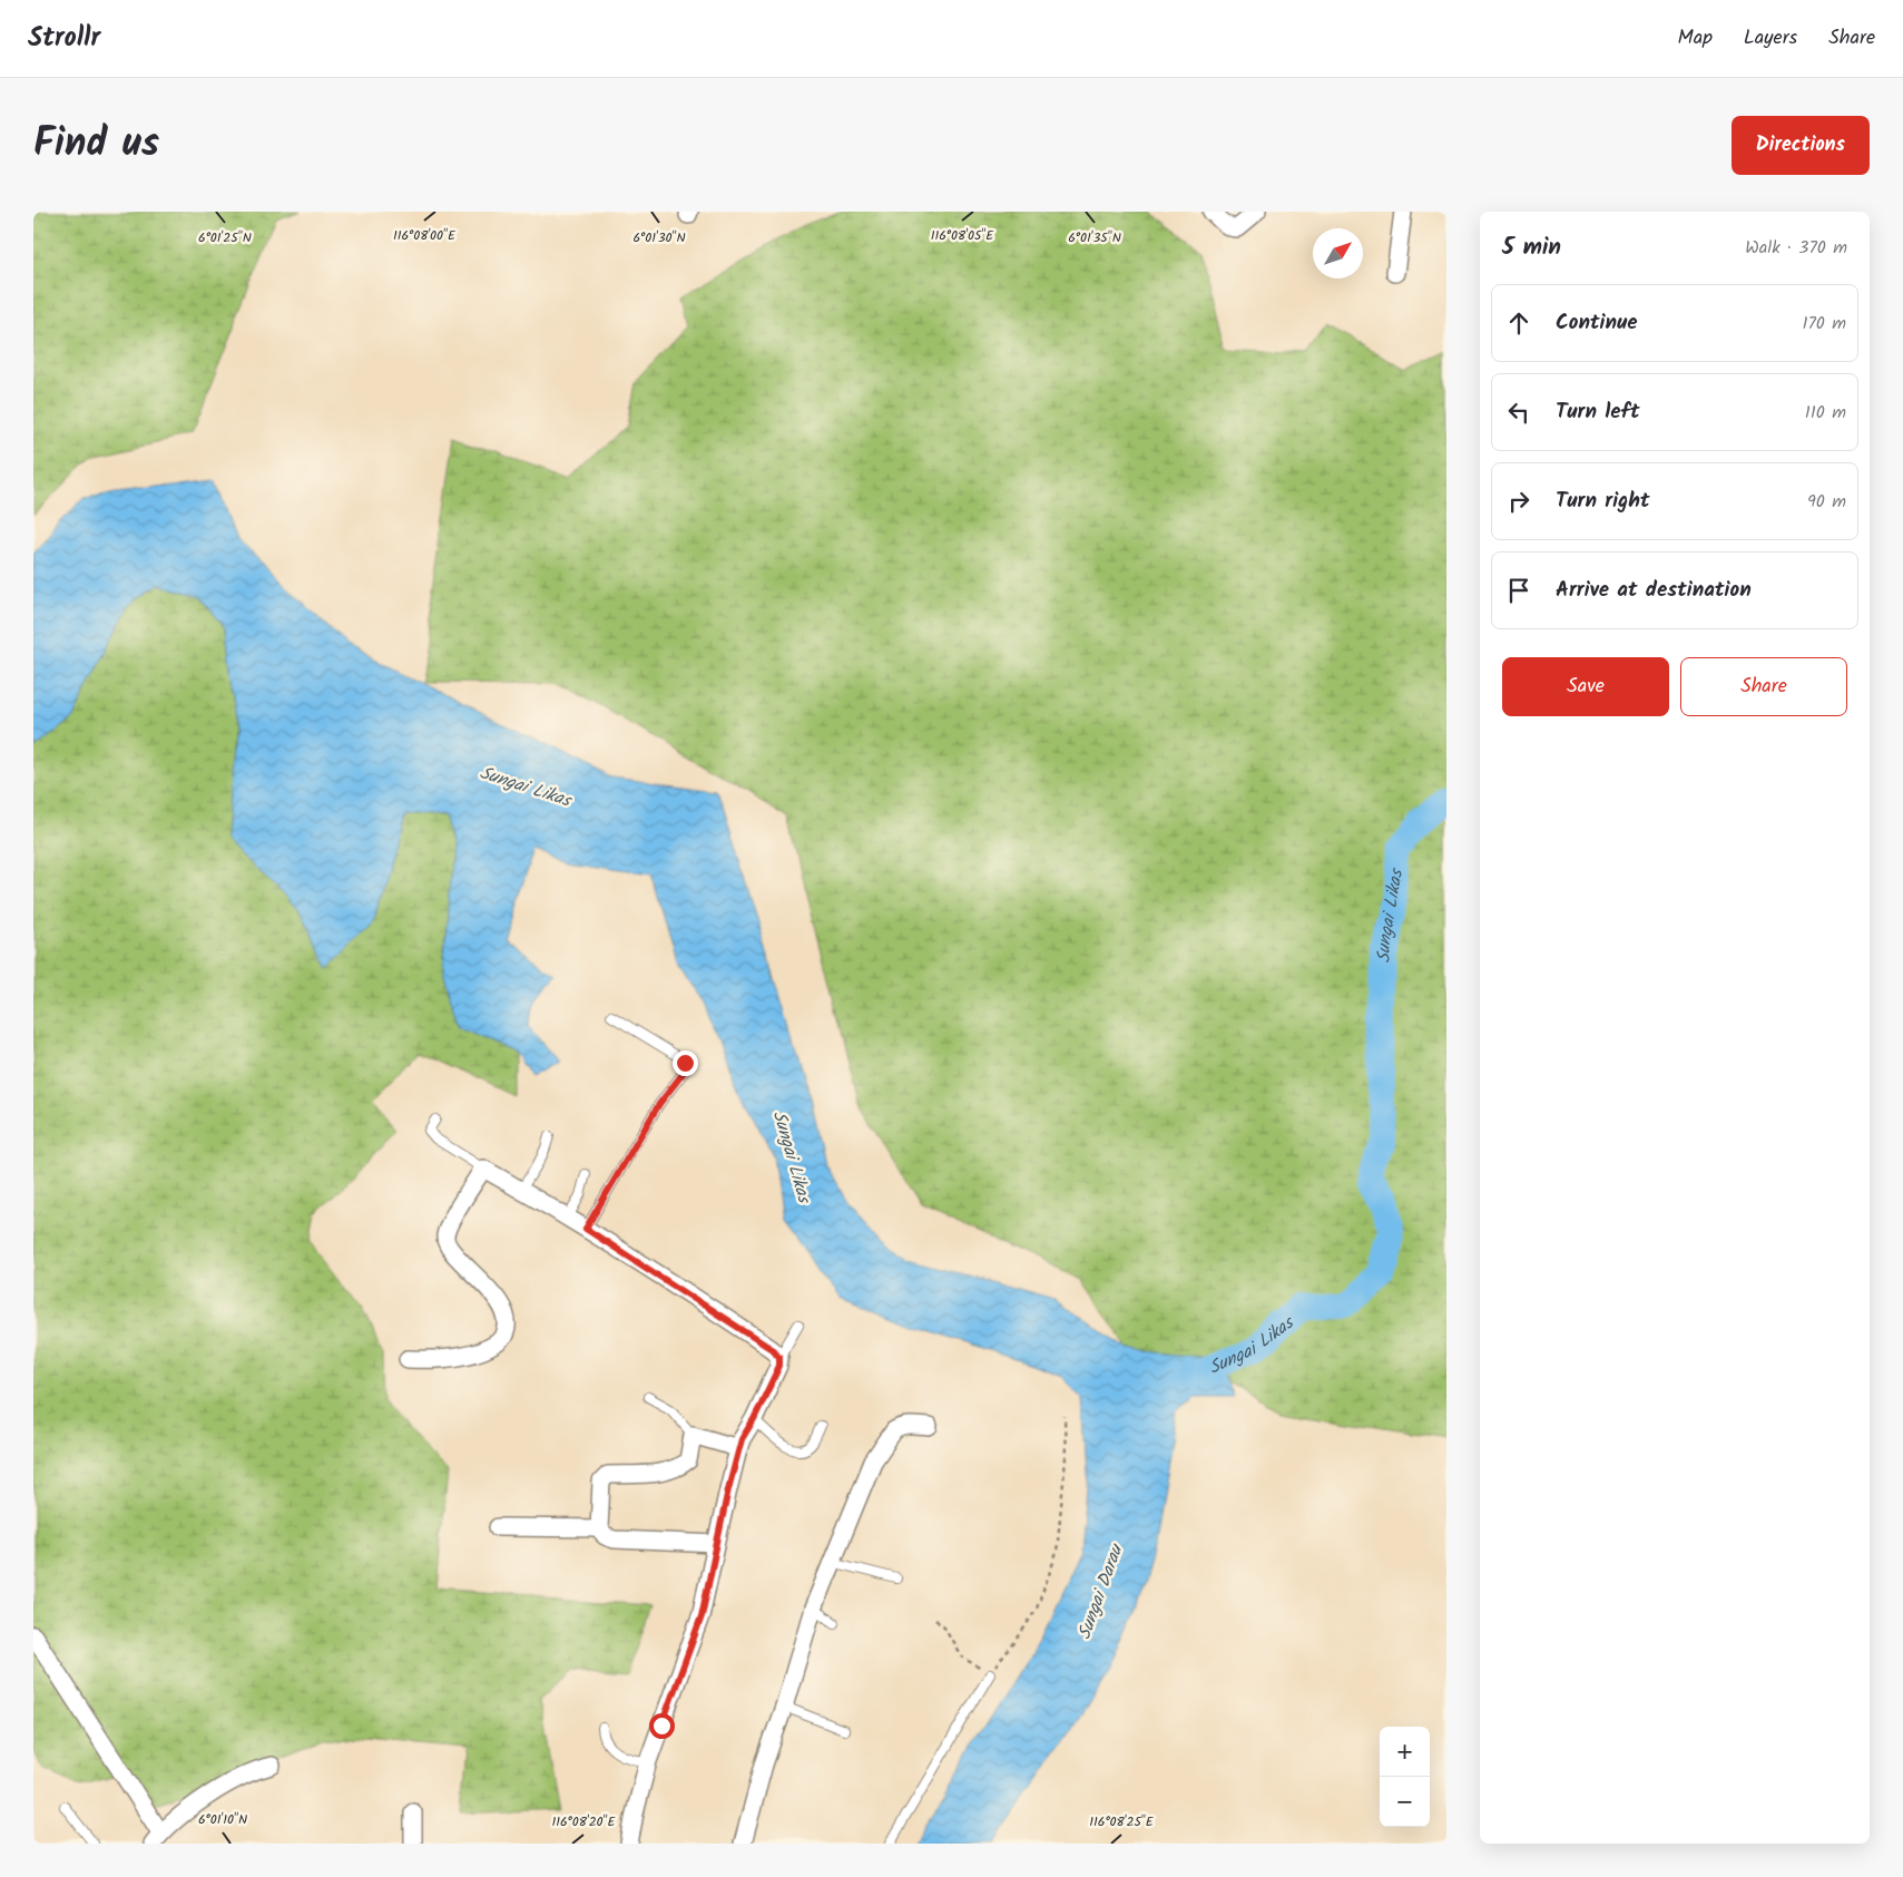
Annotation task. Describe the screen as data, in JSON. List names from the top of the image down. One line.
{"water":["Sungai Likas","Sungai Darau"],"north":"top right","page":{"header":"Strollr","nav":["Map","Layers","Share"],"title":"Find us","buttons":["Directions",["Save","Share"]],"heading":["5 min","Walk · 370 m"],"list":[["Continue","170 m"],["Turn left","110 m"],["Turn right","90 m"],"Arrive at destination"],"map_buttons":["+","−"]},"coordinates":["116°08'00\"E","116°08'05\"E","6°01'30\"N","6°01'35\"N","6°01'25\"N","6°01'10\"N","116°08'20\"E","116°08'25\"E"]}
